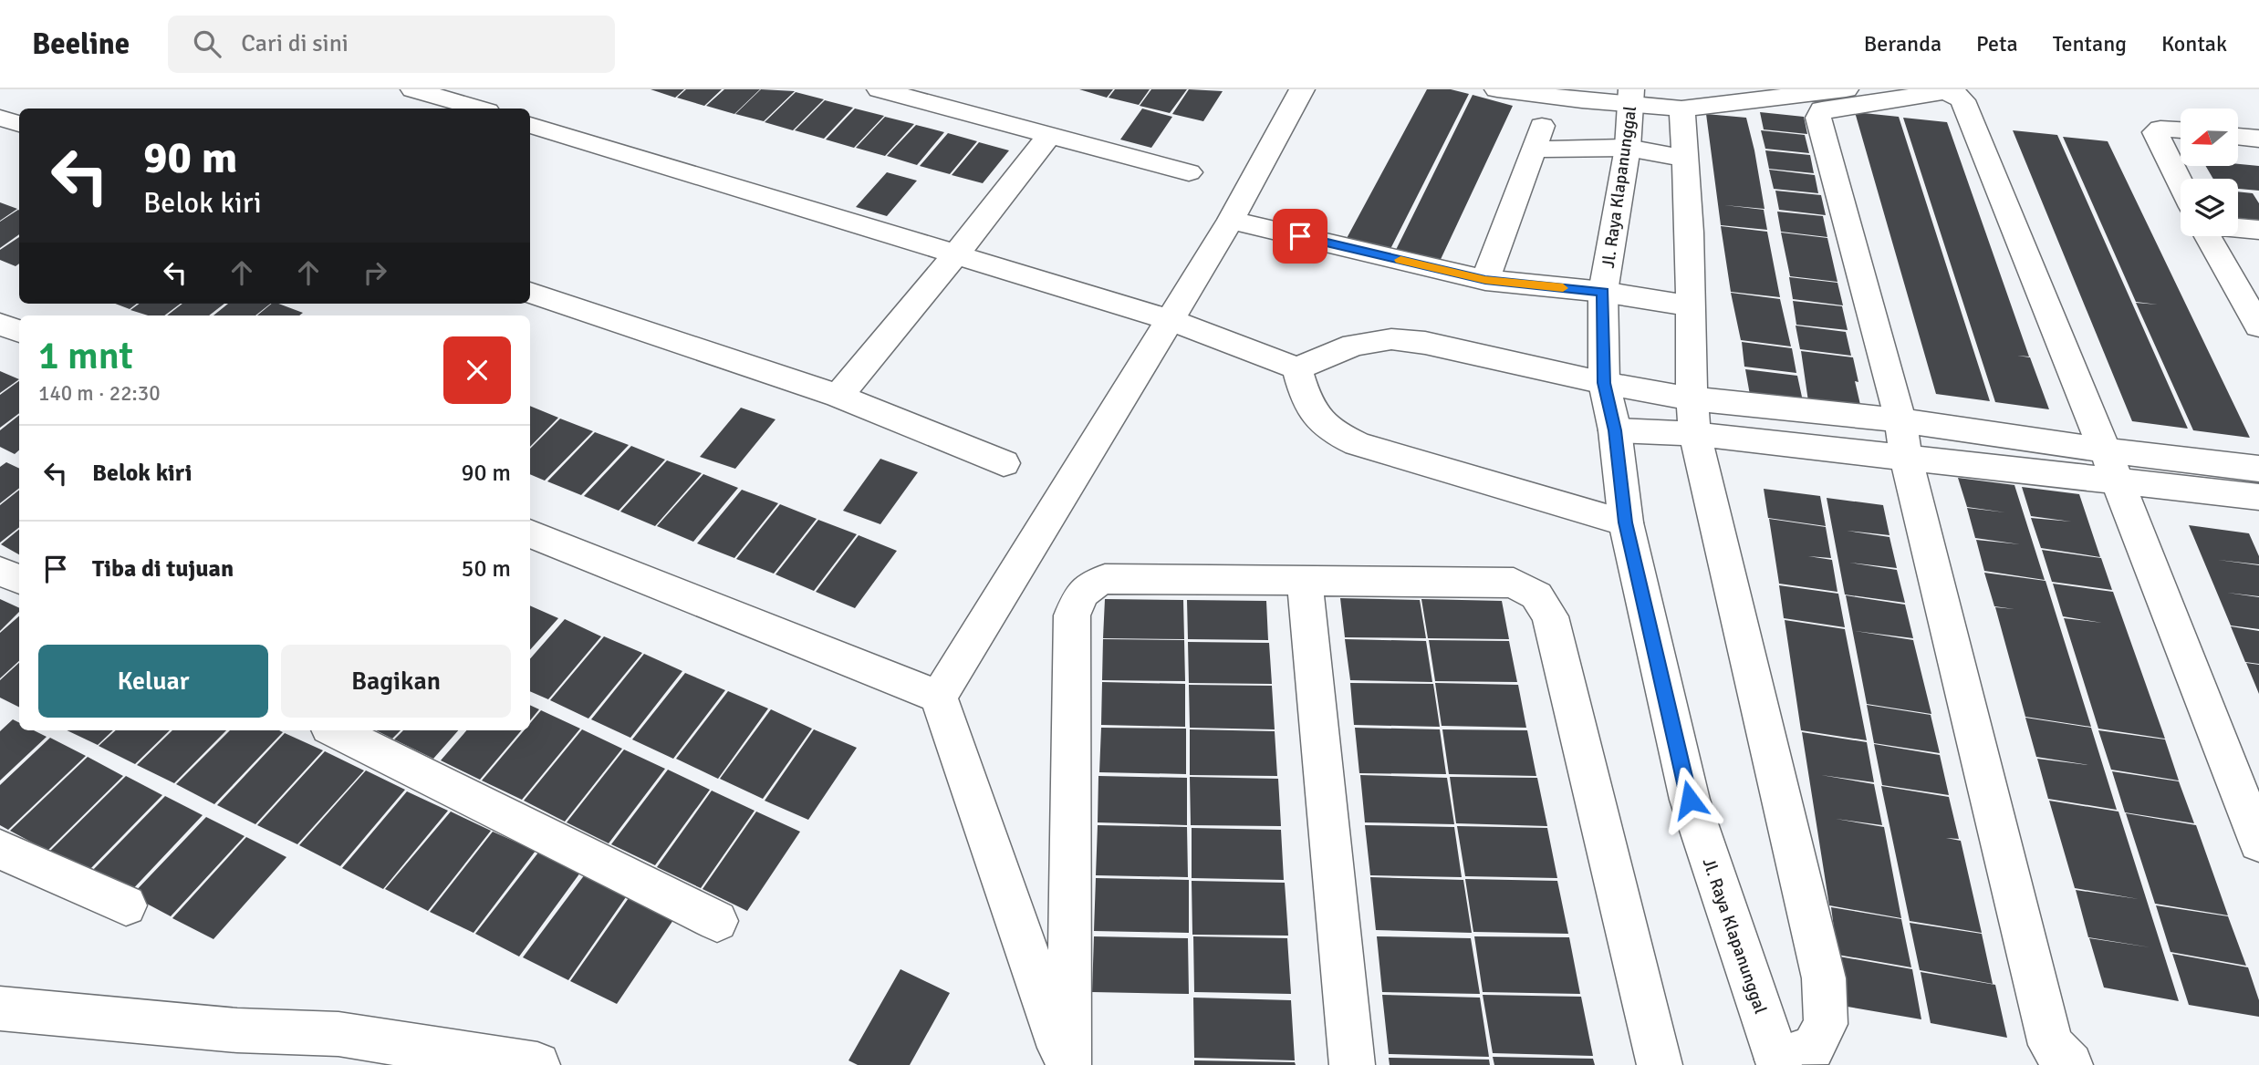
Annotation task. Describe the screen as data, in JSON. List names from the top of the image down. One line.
{"streets":{"street":["Jl. Raya Klapanunggal"]},"north":"left","page":{"header":"Beeline","search":"Cari di sini","nav":["Beranda","Peta","Tentang","Kontak"],"turn":["90 m","Belok kiri"],"heading":["1 mnt","140 m · 22:30"],"list":[{"name":"Belok kiri","value":"90 m"},{"name":"Tiba di tujuan","value":"50 m"}],"buttons":["Keluar","Bagikan"]}}
